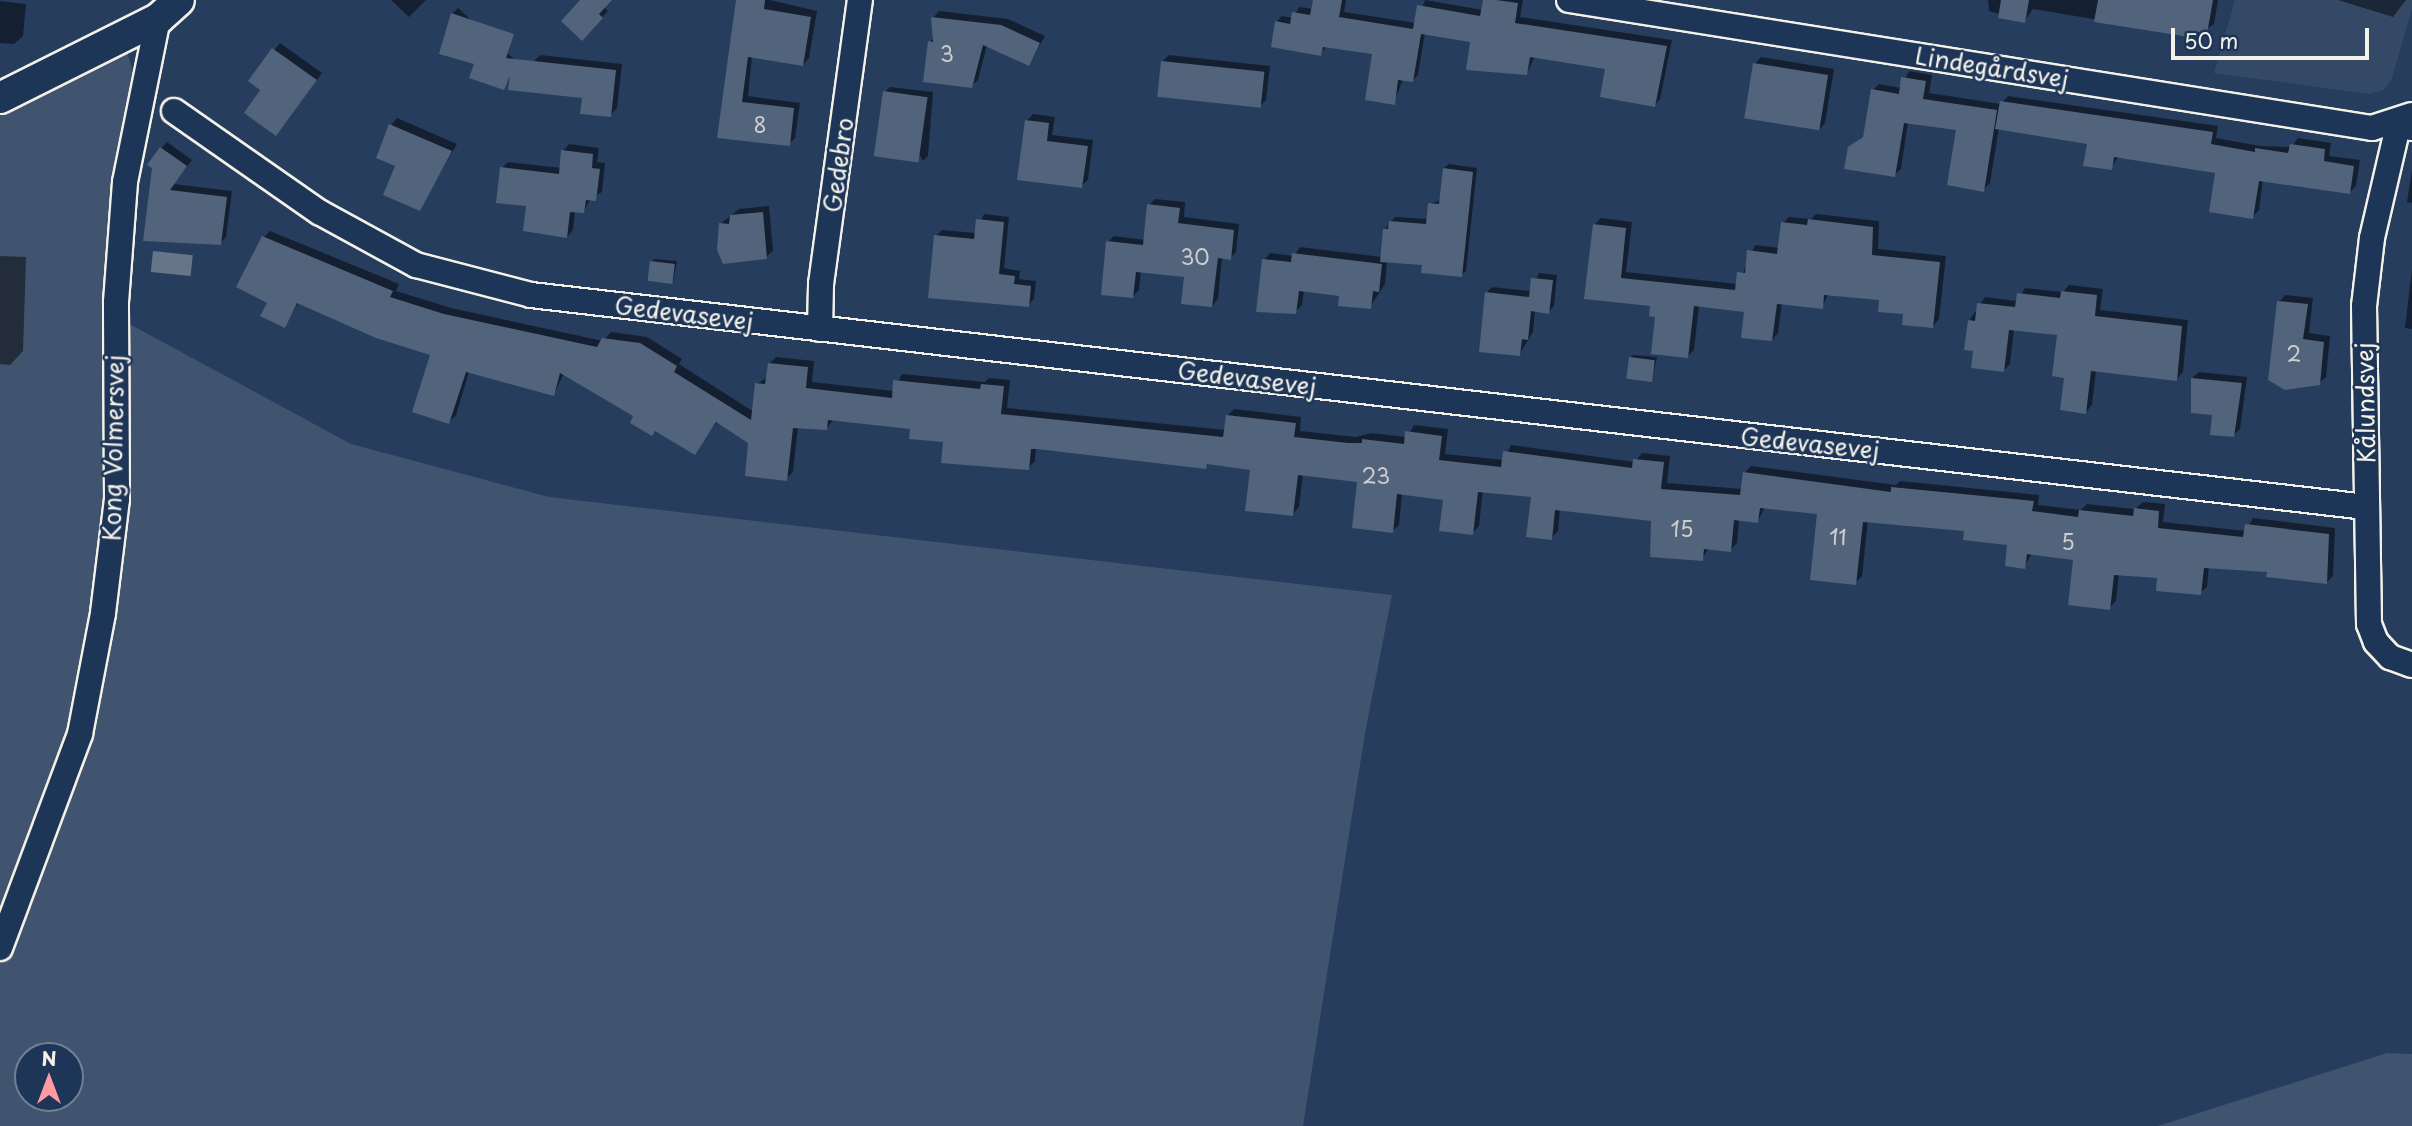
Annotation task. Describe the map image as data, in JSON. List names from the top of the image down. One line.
{"streets":{"street":["Lindegårdsvej","Gedebro","Gedevasevej","Kålundsvej","Kong Volmersvej"]},"crossings":[["Lindegårdsvej","Kålundsvej"],["Gedebro","Gedevasevej"],["Gedevasevej","Kålundsvej"]],"house_numbers":["3","8","30","2","23","15","11","5"],"scale_bar":"50 m","north":"top"}
